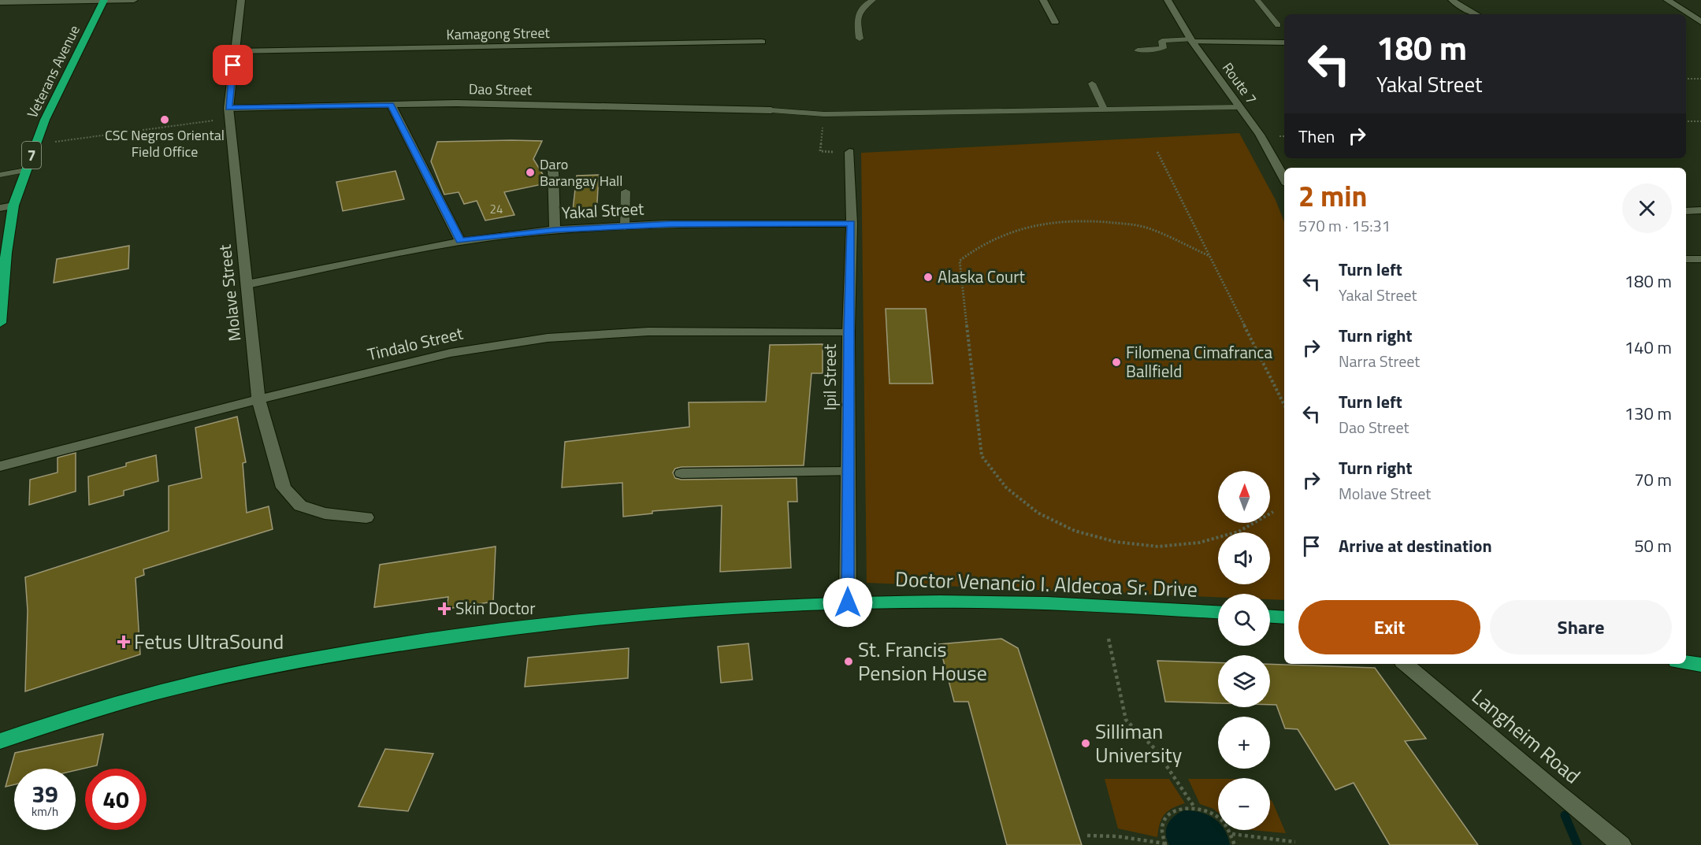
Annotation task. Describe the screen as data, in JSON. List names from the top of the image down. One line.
{"streets":{"highway":["Veterans Avenue","7","Doctor Venancio I. Aldecoa Sr. Drive"],"street":["Kamagong Street","Route 7","Dao Street","Yakal Street","Molave Street","Tindalo Street","Ipil Street","Langheim Road"]},"crossings":[["Kamagong Street","Molave Street"],["Dao Street","Molave Street"],["Yakal Street","Molave Street"],["Yakal Street","Ipil Street"],["Molave Street","Tindalo Street"],["Tindalo Street","Ipil Street"],["Ipil Street","Doctor Venancio I. Aldecoa Sr. Drive"]],"places":{"other":["CSC Negros Oriental Field Office","Daro Barangay Hall","Alaska Court","Filomena Cimafranca Ballfield","St. Francis Pension House","Silliman University"],"health":["Skin Doctor","Fetus UltraSound"]},"house_numbers":["24"],"north":"top","page":{"turn":["180 m","Yakal Street"],"then":"Then","heading":["2 min","570 m · 15:31"],"list":[{"name":"Turn left","note":"Yakal Street","value":"180 m"},{"name":"Turn right","note":"Narra Street","value":"140 m"},{"name":"Turn left","note":"Dao Street","value":"130 m"},{"name":"Turn right","note":"Molave Street","value":"70 m"},{"name":"Arrive at destination","value":"50 m"}],"map_buttons":["+","−"],"buttons":["Exit","Share"],"speed":"39 km/h","limit":"40"}}
